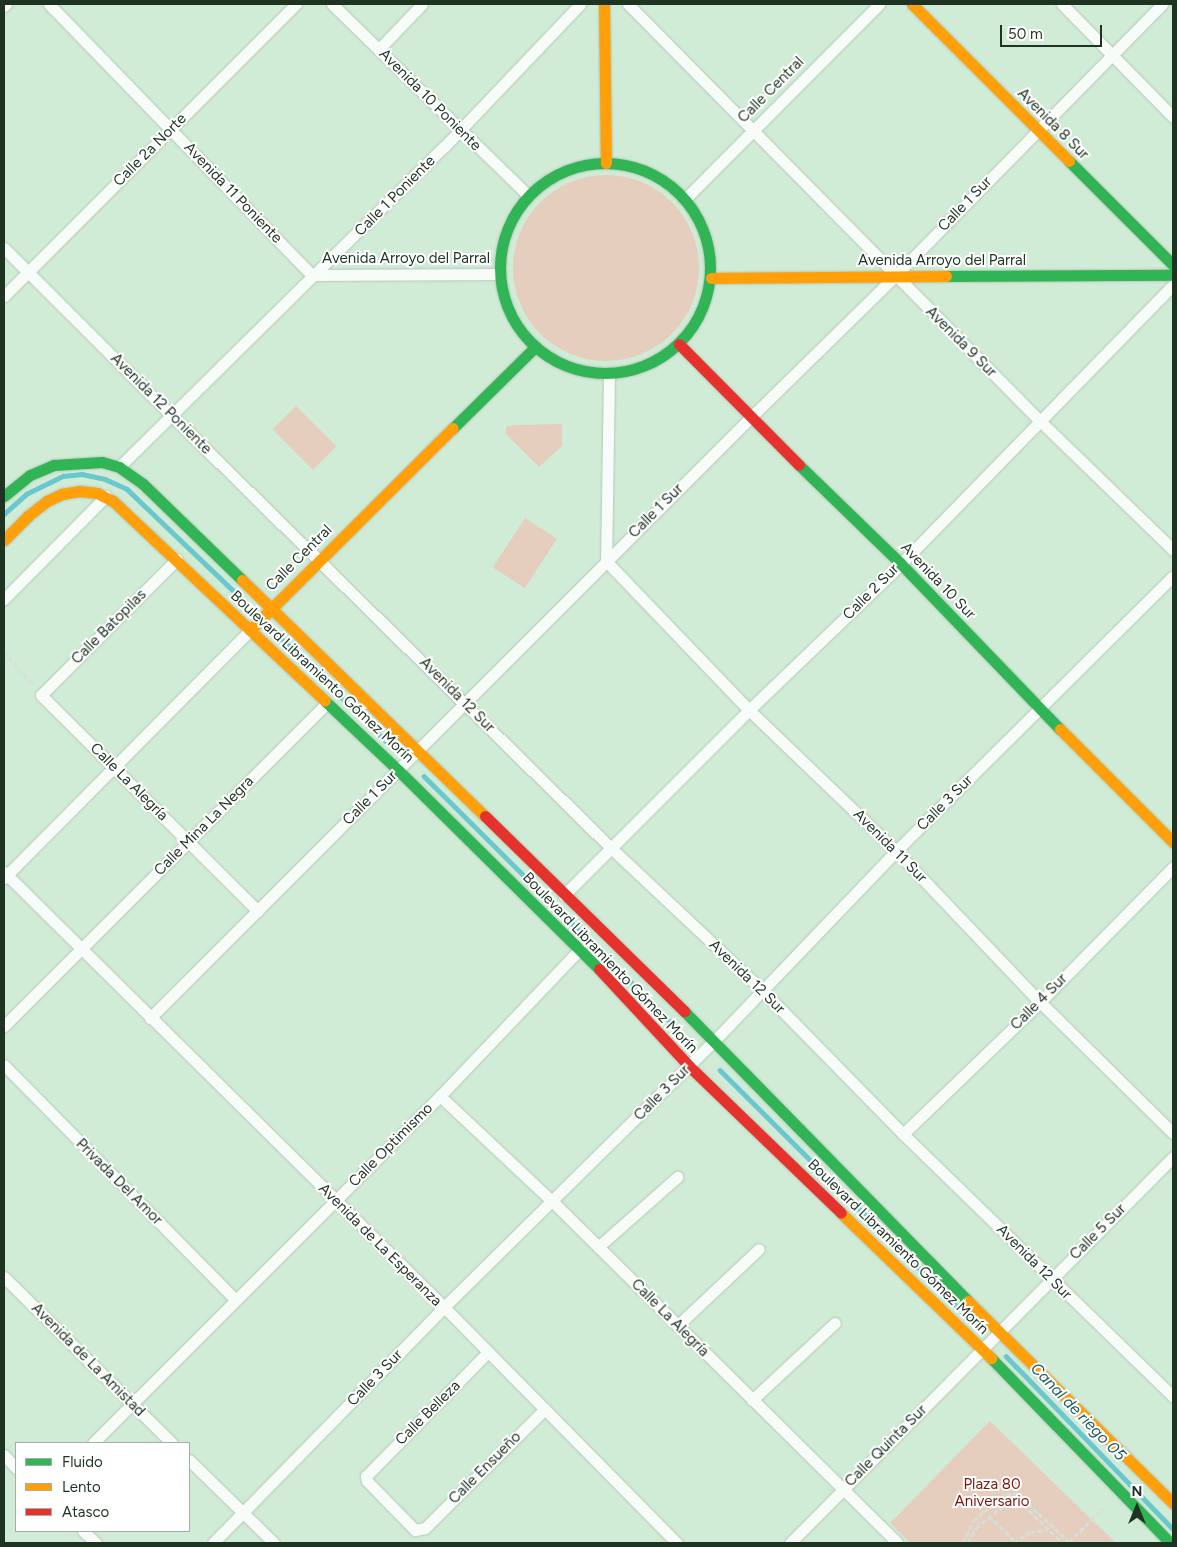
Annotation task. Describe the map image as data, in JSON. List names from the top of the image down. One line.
{"streets":{"main road":["Calle Central","Avenida 8 Sur","Avenida Arroyo del Parral","Avenida 10 Sur","Boulevard Libramiento Gómez Morín"],"street":["Avenida 10 Poniente","Calle 2a Norte","Avenida 11 Poniente","Calle 1 Poniente","Calle 1 Sur","Avenida 9 Sur","Avenida 12 Poniente","Calle 2 Sur","Calle Batopilas","Avenida 12 Sur","Calle La Alegría","Calle 3 Sur","Calle Mina La Negra","Avenida 11 Sur","Calle 4 Sur","Calle Optimismo","Privada Del Amor","Calle 5 Sur","Avenida de La Esperanza","Avenida de La Amistad","Calle Belleza","Calle Quinta Sur","Calle Ensueño"]},"crossings":[["Calle Central","Avenida 9 Sur"],["Calle Central","Avenida 12 Poniente"],["Calle Central","Boulevard Libramiento Gómez Morín"],["Calle Central","Avenida 12 Sur"],["Calle Central","Calle La Alegría"],["Calle Central","Avenida de La Esperanza"],["Avenida 10 Poniente","Calle 1 Poniente"],["Avenida 8 Sur","Calle 1 Sur"],["Calle 2a Norte","Avenida 11 Poniente"],["Calle 2a Norte","Avenida 12 Poniente"],["Avenida 11 Poniente","Calle 1 Poniente"],["Avenida 11 Poniente","Avenida Arroyo del Parral"],["Calle 1 Poniente","Avenida Arroyo del Parral"],["Calle 1 Poniente","Avenida 12 Poniente"],["Calle 1 Poniente","Boulevard Libramiento Gómez Morín"],["Calle 1 Sur","Avenida Arroyo del Parral"],["Calle 1 Sur","Avenida 9 Sur"],["Calle 1 Sur","Avenida 10 Sur"],["Calle 1 Sur","Boulevard Libramiento Gómez Morín"],["Calle 1 Sur","Avenida 12 Sur"],["Calle 1 Sur","Calle La Alegría"],["Calle 1 Sur","Avenida 11 Sur"],["Calle 1 Sur","Avenida de La Esperanza"],["Avenida Arroyo del Parral","Avenida 9 Sur"],["Avenida 9 Sur","Calle 2 Sur"],["Avenida 12 Poniente","Avenida 12 Sur"],["Avenida 10 Sur","Calle 2 Sur"],["Avenida 10 Sur","Calle 3 Sur"],["Calle 2 Sur","Boulevard Libramiento Gómez Morín"],["Calle 2 Sur","Avenida 12 Sur"],["Calle 2 Sur","Avenida 11 Sur"],["Calle Batopilas","Boulevard Libramiento Gómez Morín"],["Calle Batopilas","Calle La Alegría"],["Boulevard Libramiento Gómez Morín","Calle 3 Sur"],["Boulevard Libramiento Gómez Morín","Calle Mina La Negra"],["Boulevard Libramiento Gómez Morín","Calle Optimismo"],["Boulevard Libramiento Gómez Morín","Calle 5 Sur"],["Boulevard Libramiento Gómez Morín","Calle Quinta Sur"],["Avenida 12 Sur","Calle 3 Sur"],["Avenida 12 Sur","Calle 4 Sur"],["Avenida 12 Sur","Calle 5 Sur"],["Calle La Alegría","Calle 3 Sur"],["Calle La Alegría","Calle Mina La Negra"],["Calle La Alegría","Calle Optimismo"],["Calle La Alegría","Calle Quinta Sur"],["Calle 3 Sur","Avenida 11 Sur"],["Calle 3 Sur","Avenida de La Esperanza"],["Calle Mina La Negra","Avenida de La Esperanza"],["Avenida 11 Sur","Calle 4 Sur"],["Calle Optimismo","Privada Del Amor"],["Calle Optimismo","Avenida de La Esperanza"],["Calle Optimismo","Avenida de La Amistad"],["Calle 5 Sur","Calle Quinta Sur"],["Avenida de La Esperanza","Calle Belleza"],["Avenida de La Esperanza","Calle Ensueño"],["Calle Belleza","Calle Ensueño"]],"water":["Canal de riego 05"],"parks":["Plaza 80 Aniversario"],"legend":["Fluido","Lento","Atasco"],"scale_bar":"50 m","north":"top"}
